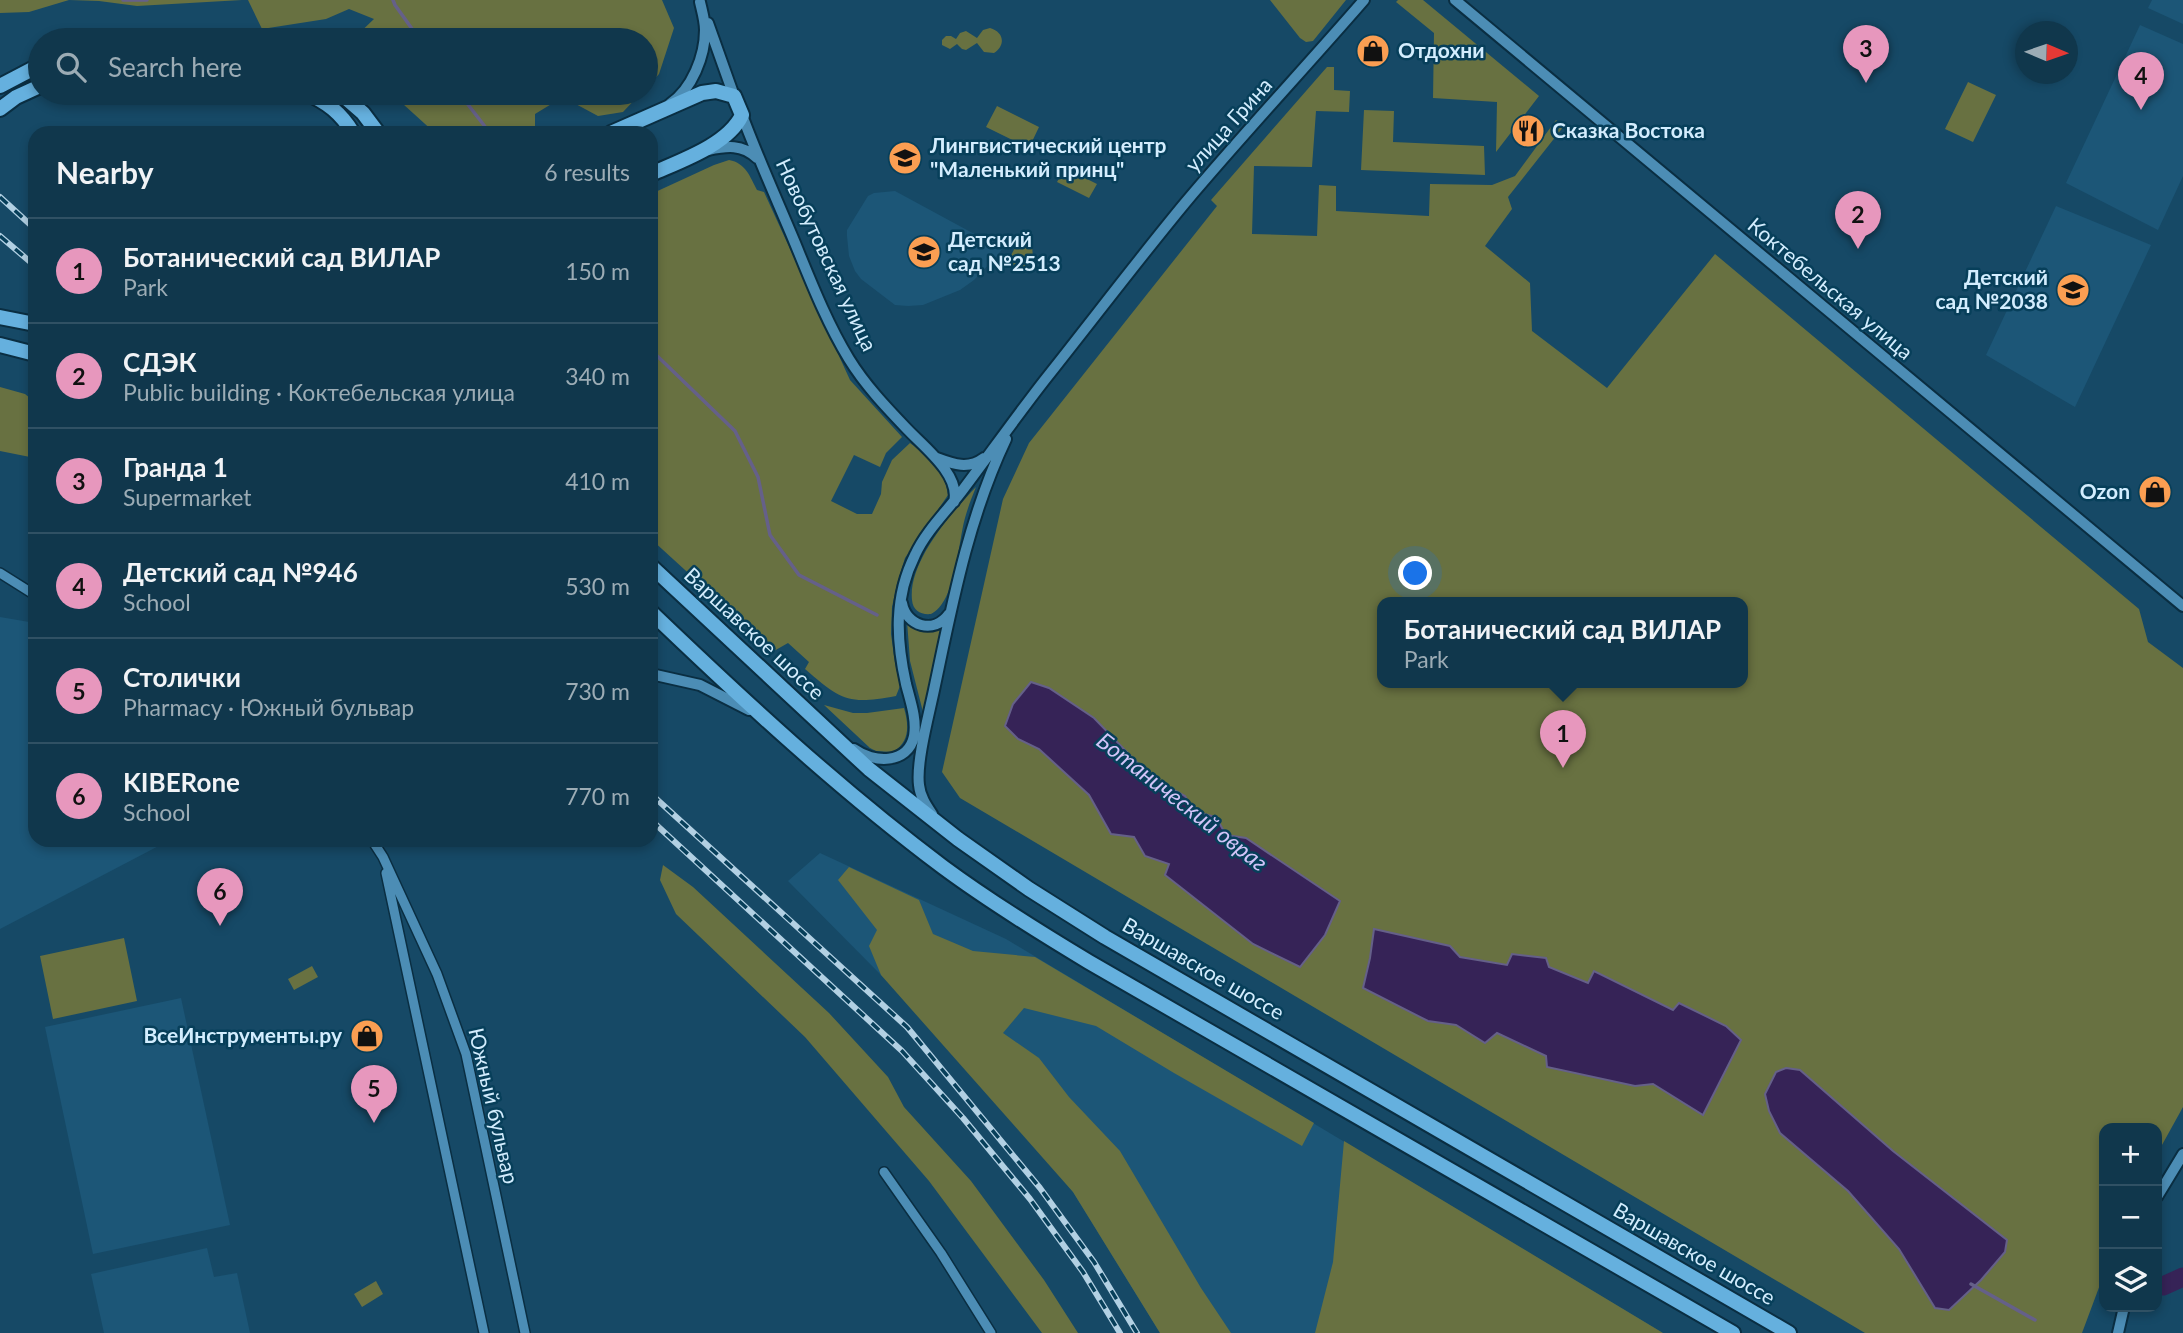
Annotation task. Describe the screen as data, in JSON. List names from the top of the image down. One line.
{"streets":{"main road":["Новобутовская улица","Варшавское шоссе"],"street":["улица Грина","Коктебельская улица","Южный бульвар"]},"crossings":[["улица Грина","Новобутовская улица"],["улица Грина","Варшавское шоссе"]],"water":["Ботанический овраг"],"places":{"shop":["Отдохни","Ozon","ВсеИнструменты.ру"],"restaurant":["Сказка Востока"],"school or university":["Лингвистический центр \"Маленький принц\"","Детский сад №2513","Детский сад №2038"]},"north":"right","page":{"pins":["3","4","2","1","6","5"],"search":"Search here","heading":["Nearby","6 results"],"list":[{"mark":"1","name":"Ботанический сад ВИЛАР","note":"Park","value":"150 m"},{"mark":"2","name":"СДЭК","note":"Public building · Коктебельская улица","value":"340 m"},{"mark":"3","name":"Гранда 1","note":"Supermarket","value":"410 m"},{"mark":"4","name":"Детский сад №946","note":"School","value":"530 m"},{"mark":"5","name":"Столички","note":"Pharmacy · Южный бульвар","value":"730 m"},{"mark":"6","name":"KIBERone","note":"School","value":"770 m"}],"popup":["Ботанический сад ВИЛАР","Park"],"map_buttons":["+","−"]}}
